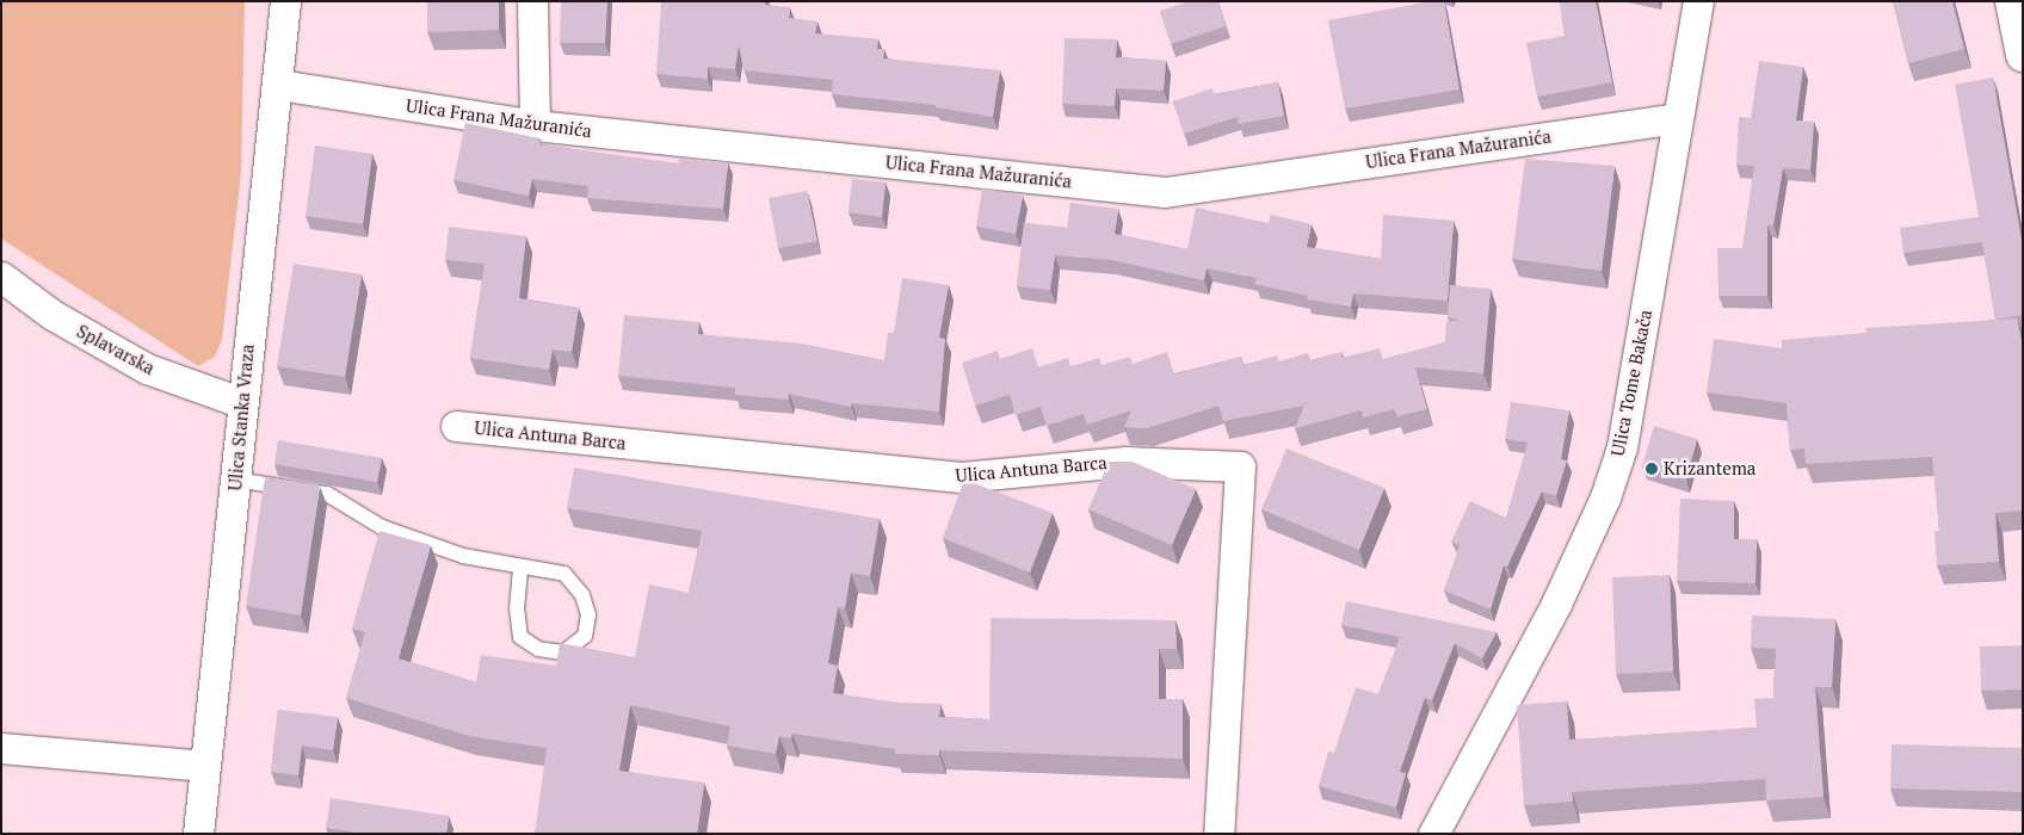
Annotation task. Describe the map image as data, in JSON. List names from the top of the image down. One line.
{"streets":{"street":["Ulica Frana Mažuranića","Splavarska","Ulica Tome Bakača","Ulica Stanka Vraza","Ulica Antuna Barca"]},"crossings":[["Ulica Frana Mažuranića","Ulica Tome Bakača"],["Ulica Frana Mažuranića","Ulica Stanka Vraza"],["Splavarska","Ulica Stanka Vraza"]],"places":["Krizantema"]}
